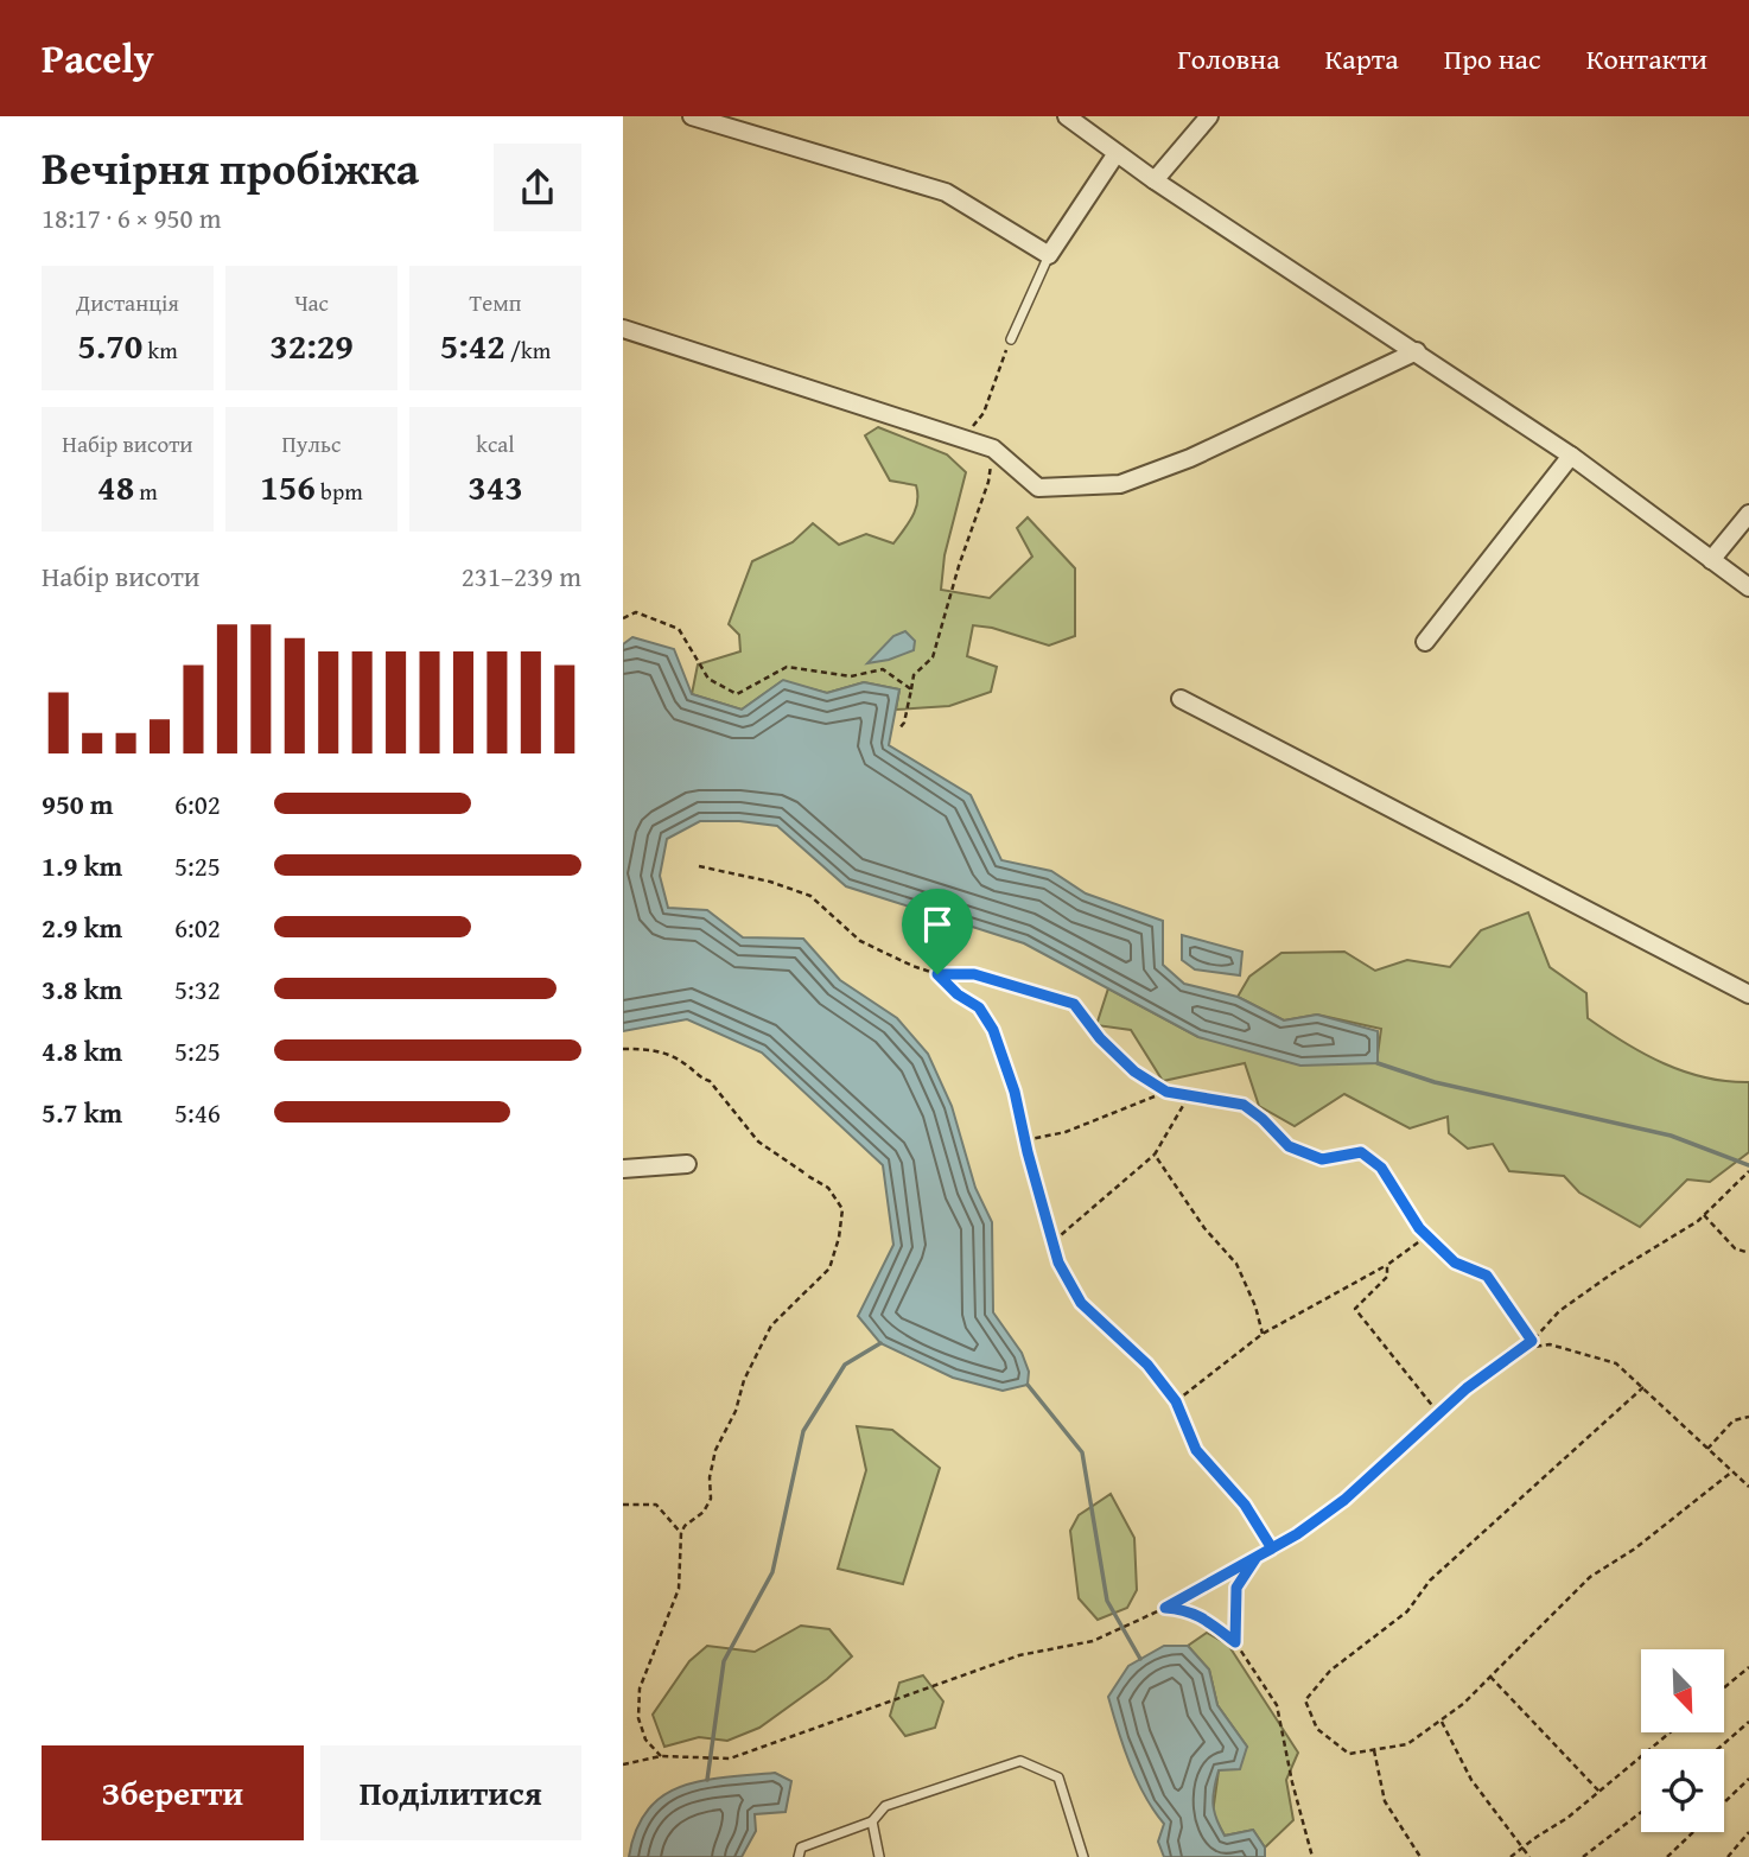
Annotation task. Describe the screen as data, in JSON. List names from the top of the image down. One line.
{"north":"bottom right","page":{"header":"Pacely","nav":["Головна","Карта","Про нас","Контакти"],"heading":["Вечірня пробіжка","18:17 · 6 × 950 m"],"stats":[["Дистанція","5.70 km"],["Час","32:29"],["Темп","5:42 /km"],["Набір висоти","48 m"],["Пульс","156 bpm"],["kcal","343"]],"chart":["Набір висоти","231–239 m"],"list":[{"name":"950 m","note":"6:02"},{"name":"1.9 km","note":"5:25"},{"name":"2.9 km","note":"6:02"},{"name":"3.8 km","note":"5:32"},{"name":"4.8 km","note":"5:25"},{"name":"5.7 km","note":"5:46"}],"buttons":["Зберегти","Поділитися"]}}
